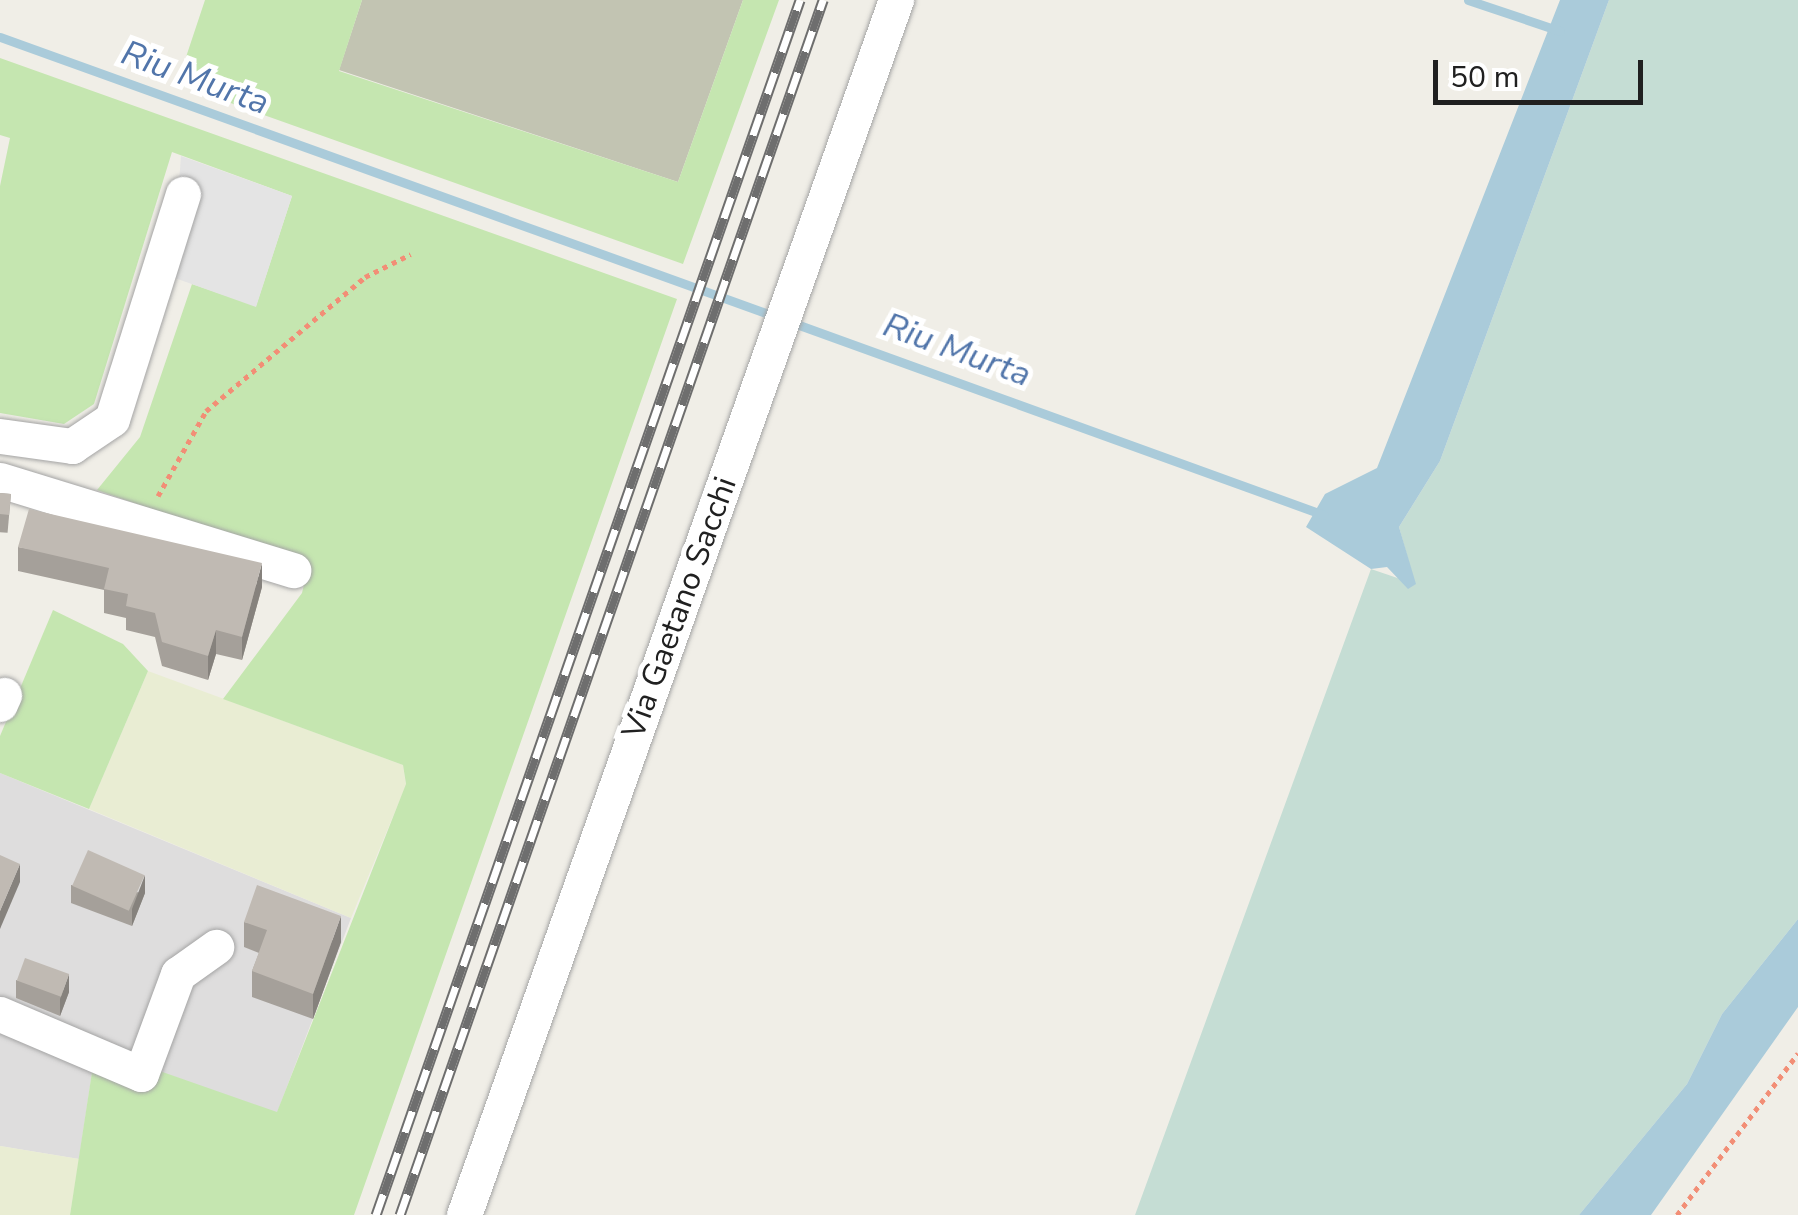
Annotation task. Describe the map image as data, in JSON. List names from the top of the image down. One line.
{"streets":{"street":["Via Gaetano Sacchi"]},"water":["Riu Murta"],"scale_bar":"50 m"}
